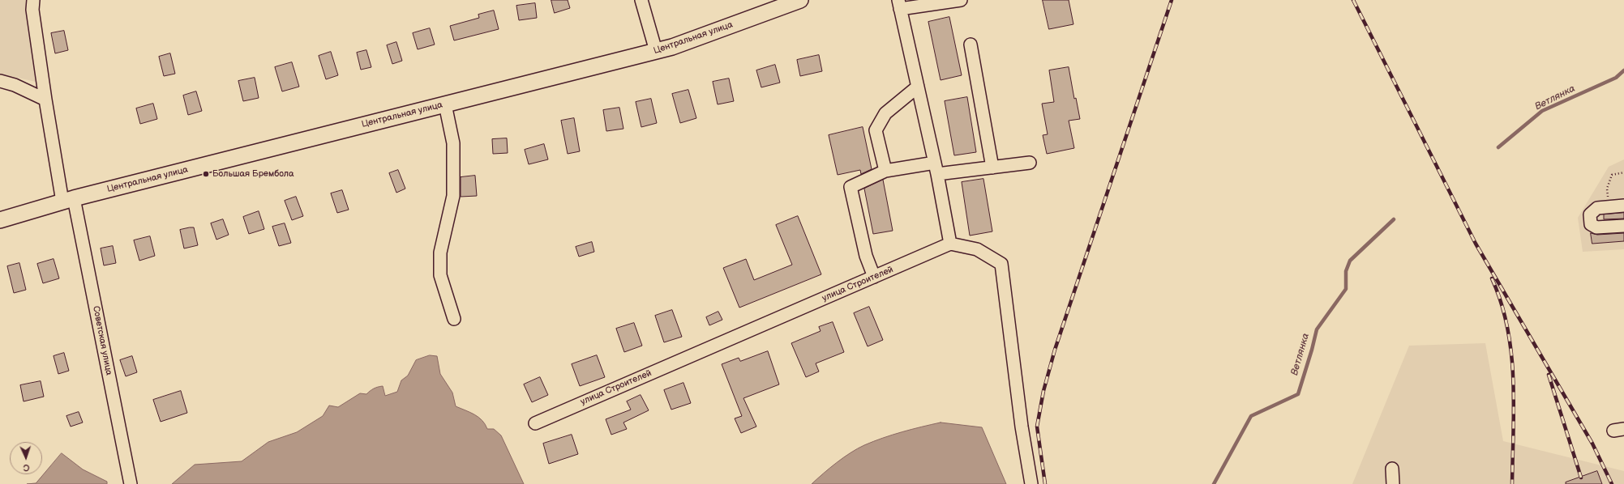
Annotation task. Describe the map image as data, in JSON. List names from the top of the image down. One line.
{"streets":{"main road":["Центральная улица"],"street":["улица Строителей","Советская улица"]},"crossings":[["Центральная улица","Советская улица"]],"water":["Ветлянка"],"places":["Большая Брембола"],"north":"bottom"}
